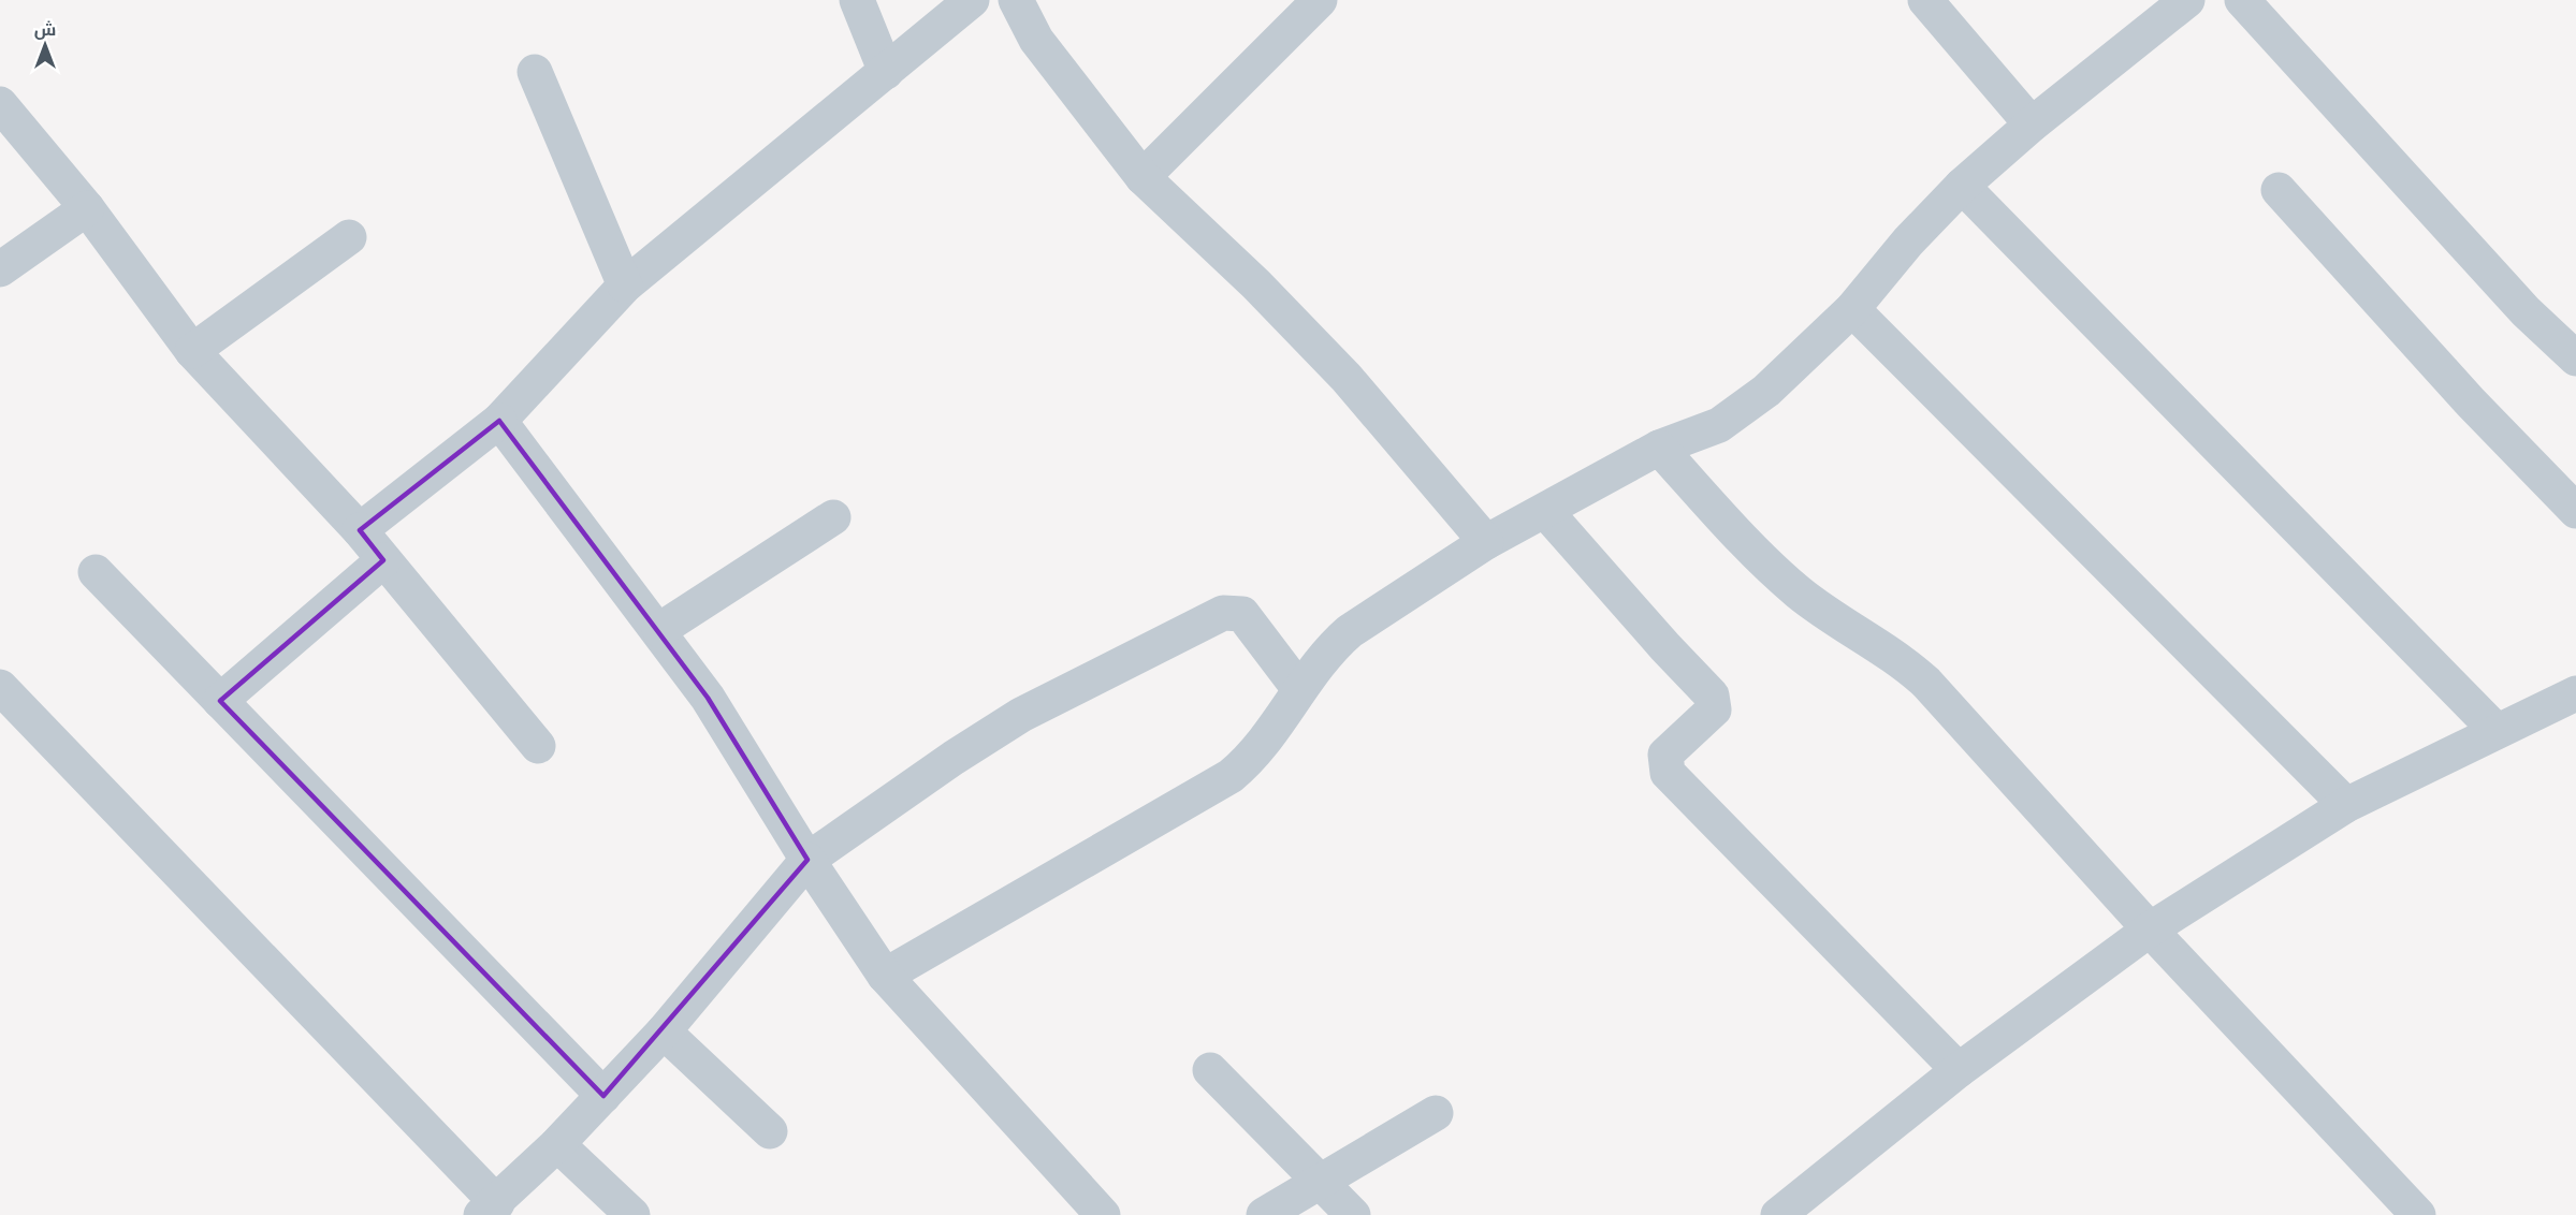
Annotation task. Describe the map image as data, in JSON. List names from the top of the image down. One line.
{"north":"top"}
